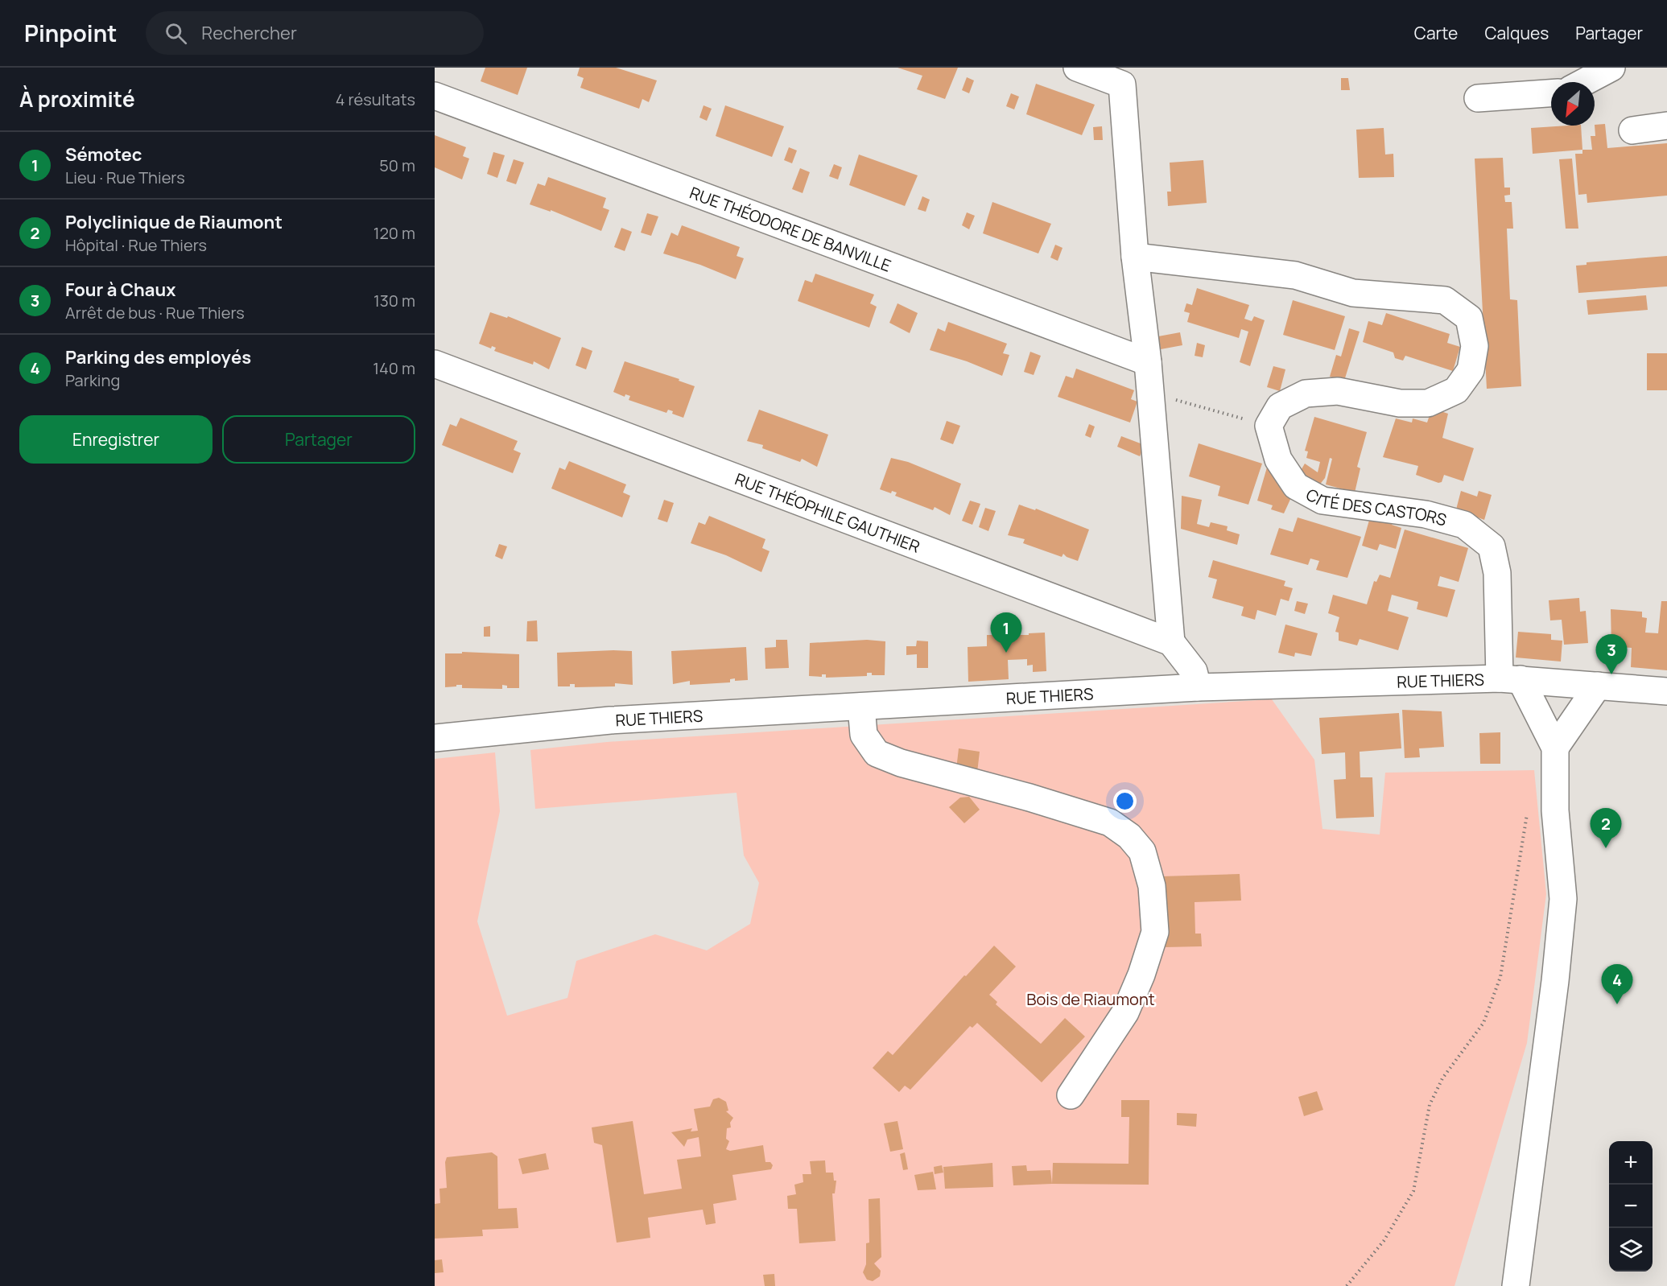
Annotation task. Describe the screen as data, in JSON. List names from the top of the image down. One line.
{"streets":{"street":["RUE THÉODORE DE BANVILLE","CITÉ DES CASTORS","RUE THÉOPHILE GAUTHIER","RUE THIERS"]},"crossings":[["CITÉ DES CASTORS","RUE THIERS"]],"parks":["Bois de Riaumont"],"north":"bottom left","page":{"header":"Pinpoint","search":"Rechercher","nav":["Carte","Calques","Partager"],"heading":["À proximité","4 résultats"],"list":[{"mark":"1","name":"Sémotec","note":"Lieu · Rue Thiers","value":"50 m"},{"mark":"2","name":"Polyclinique de Riaumont","note":"Hôpital · Rue Thiers","value":"120 m"},{"mark":"3","name":"Four à Chaux","note":"Arrêt de bus · Rue Thiers","value":"130 m"},{"mark":"4","name":"Parking des employés","note":"Parking","value":"140 m"}],"buttons":["Enregistrer","Partager"],"pins":["1","3","2","4"],"map_buttons":["+","−"]}}
